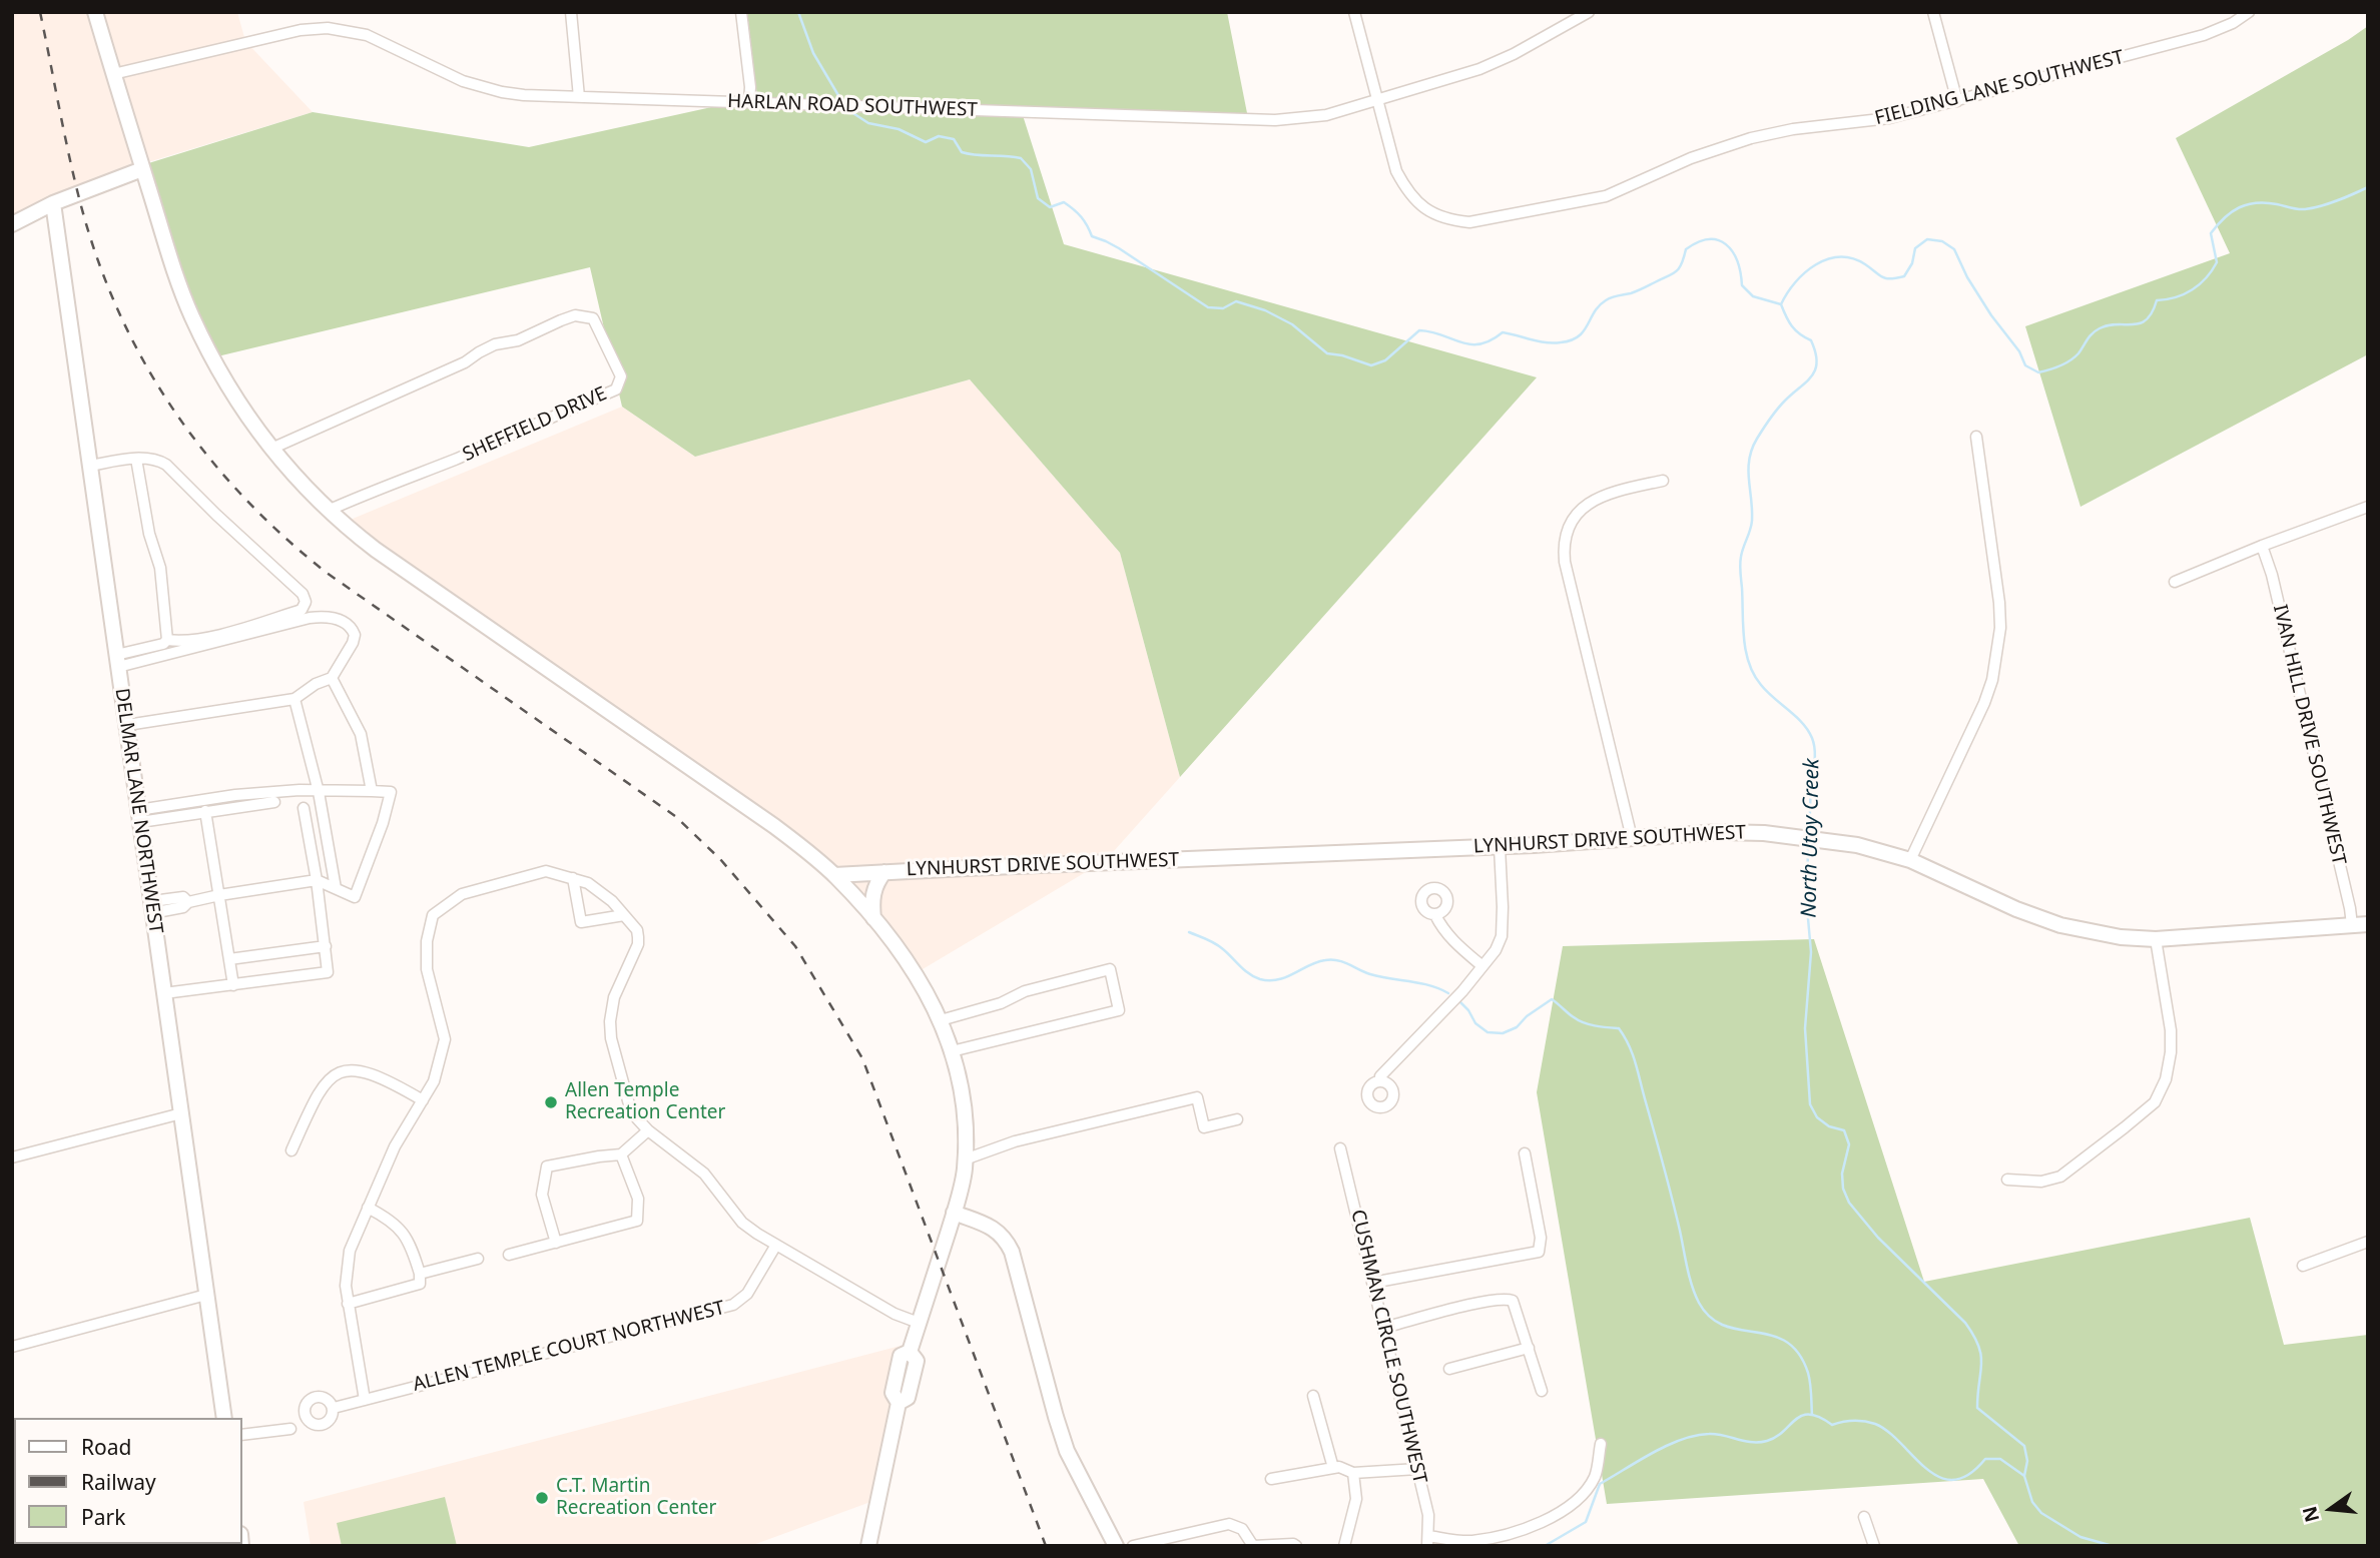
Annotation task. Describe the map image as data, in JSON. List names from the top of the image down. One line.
{"streets":{"street":["FIELDING LANE SOUTHWEST","HARLAN ROAD SOUTHWEST","SHEFFIELD DRIVE","IVAN HILL DRIVE SOUTHWEST","DELMAR LANE NORTHWEST","LYNHURST DRIVE SOUTHWEST","ALLEN TEMPLE COURT NORTHWEST","CUSHMAN CIRCLE SOUTHWEST"]},"crossings":[["FIELDING LANE SOUTHWEST","HARLAN ROAD SOUTHWEST"],["IVAN HILL DRIVE SOUTHWEST","LYNHURST DRIVE SOUTHWEST"]],"water":["North Utoy Creek"],"places":["Allen Temple Recreation Center","C.T. Martin Recreation Center"],"legend":["Road","Railway","Park"],"north":"left"}
